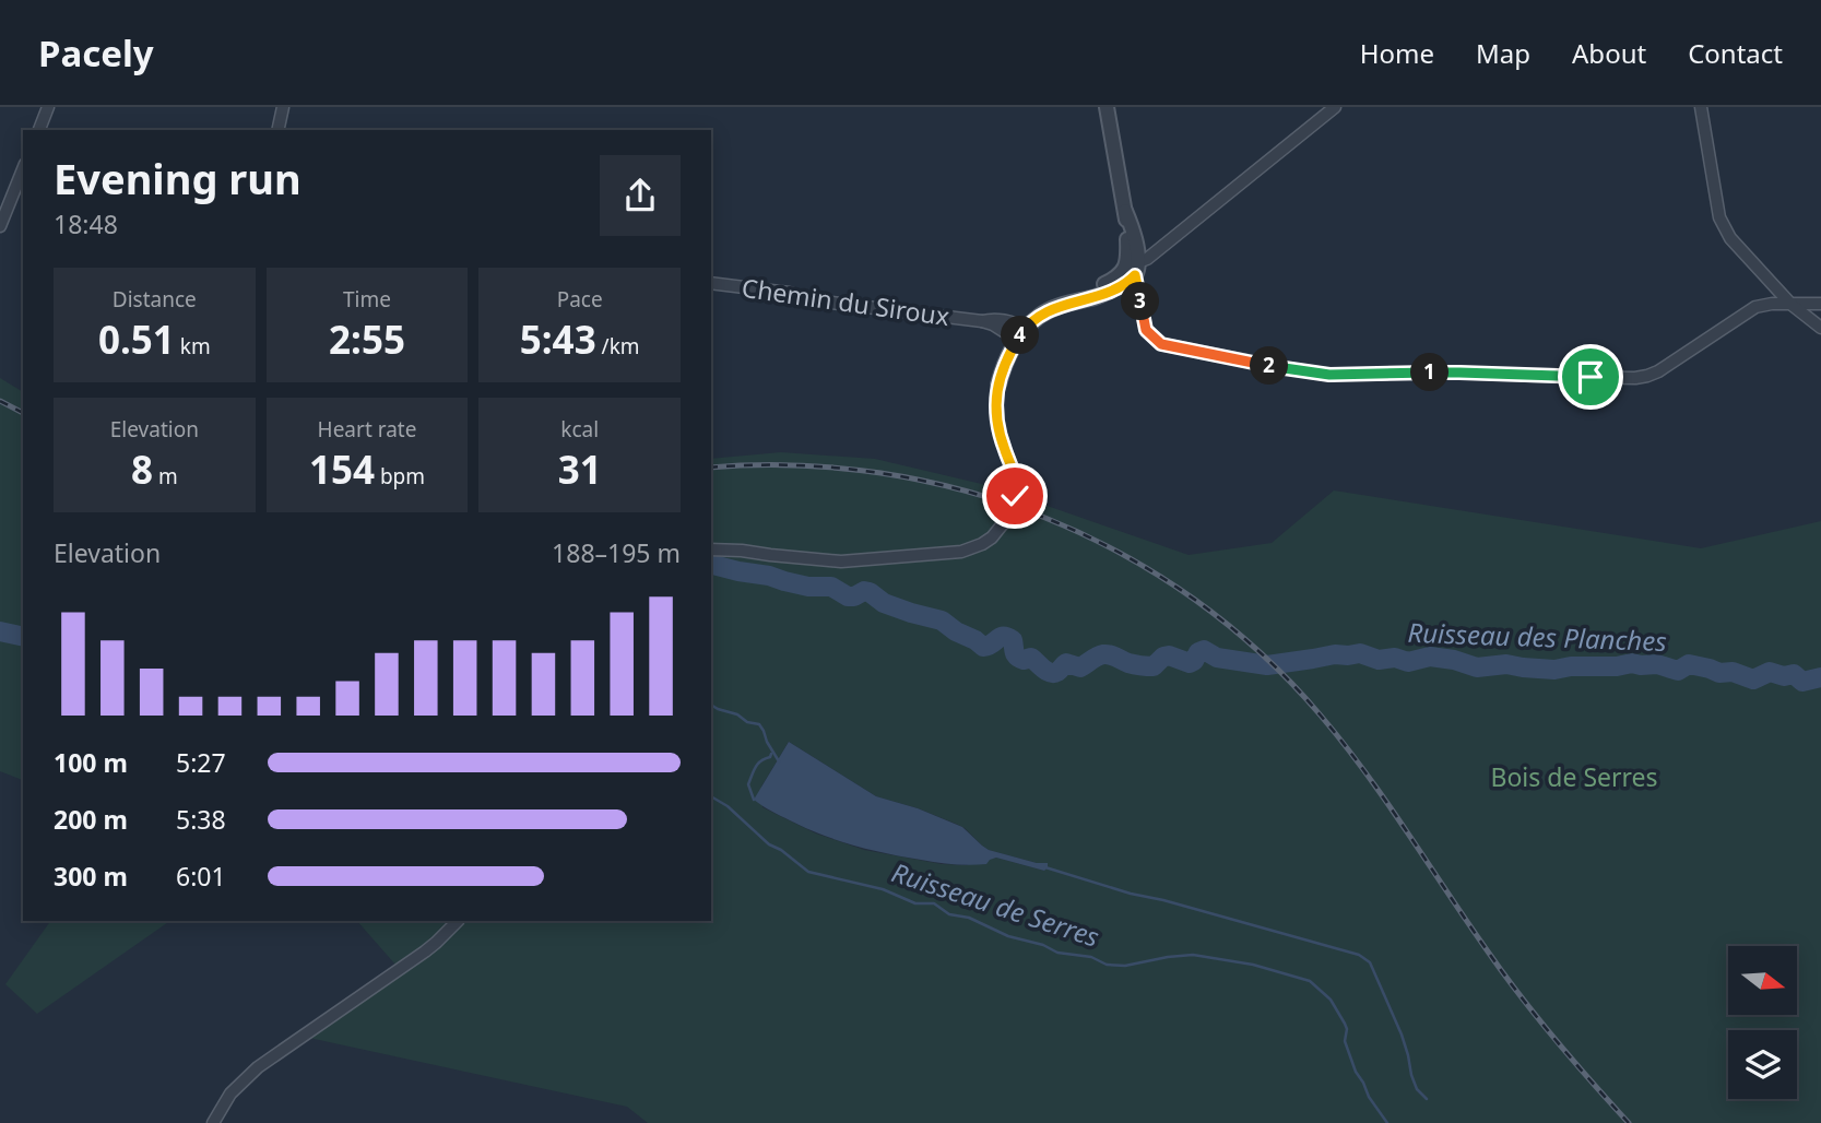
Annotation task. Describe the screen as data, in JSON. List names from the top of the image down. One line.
{"streets":{"street":["Chemin du Siroux"]},"water":["Ruisseau des Planches","Ruisseau de Serres"],"parks":["Bois de Serres"],"north":"right","page":{"header":"Pacely","nav":["Home","Map","About","Contact"],"heading":["Evening run","18:48"],"stats":[["Distance","0.51 km"],["Time","2:55"],["Pace","5:43 /km"],["Elevation","8 m"],["Heart rate","154 bpm"],["kcal","31"]],"pins":["3","4","2","1"],"chart":["Elevation","188–195 m"],"list":[{"name":"100 m","note":"5:27"},{"name":"200 m","note":"5:38"},{"name":"300 m","note":"6:01"}]}}
